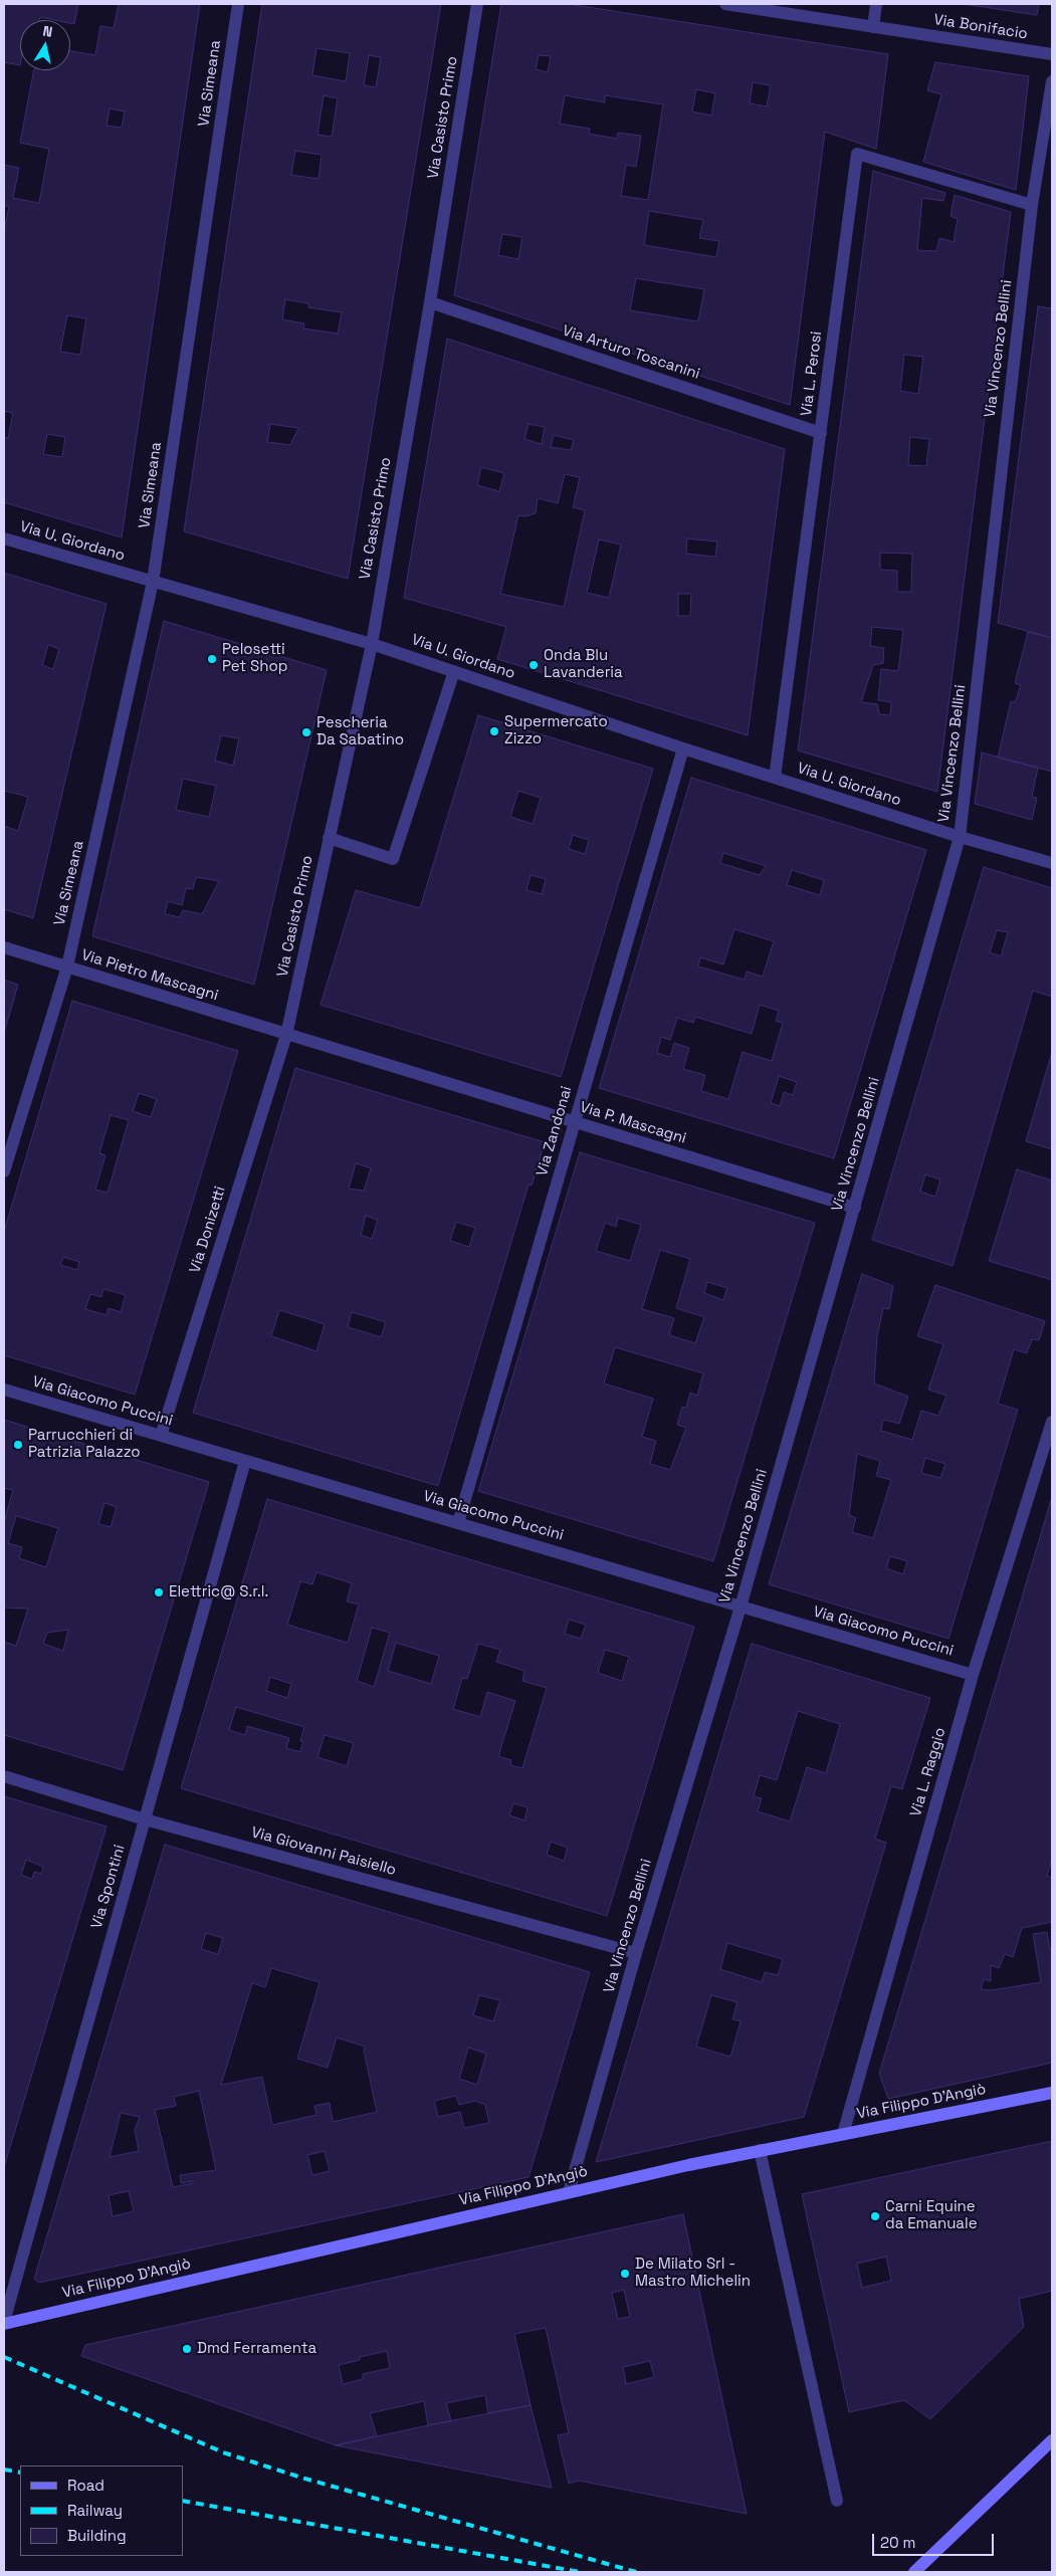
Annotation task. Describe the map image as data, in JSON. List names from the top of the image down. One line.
{"streets":{"main road":["Via Filippo D'Angiò"],"street":["Via Bonifacio","Via Simeana","Via Casisto Primo","Via Vincenzo Bellini","Via Arturo Toscanini","Via L. Perosi","Via U. Giordano","Via Pietro Mascagni","Via P. Mascagni","Via Zandonai","Via Donizetti","Via Giacomo Puccini","Via L. Raggio","Via Giovanni Paisiello","Via Spontini"]},"crossings":[["Via Simeana","Via U. Giordano"],["Via Simeana","Via Pietro Mascagni"],["Via Casisto Primo","Via Arturo Toscanini"],["Via Casisto Primo","Via U. Giordano"],["Via Casisto Primo","Via Pietro Mascagni"],["Via Casisto Primo","Via P. Mascagni"],["Via Casisto Primo","Via Donizetti"],["Via Vincenzo Bellini","Via L. Perosi"],["Via Vincenzo Bellini","Via U. Giordano"],["Via Vincenzo Bellini","Via P. Mascagni"],["Via Vincenzo Bellini","Via Giacomo Puccini"],["Via Vincenzo Bellini","Via Giovanni Paisiello"],["Via Vincenzo Bellini","Via Filippo D'Angiò"],["Via Arturo Toscanini","Via L. Perosi"],["Via L. Perosi","Via U. Giordano"],["Via U. Giordano","Via Zandonai"],["Via Pietro Mascagni","Via P. Mascagni"],["Via Pietro Mascagni","Via Donizetti"],["Via P. Mascagni","Via Zandonai"],["Via P. Mascagni","Via Donizetti"],["Via Zandonai","Via Giacomo Puccini"],["Via Donizetti","Via Giacomo Puccini"],["Via Giacomo Puccini","Via L. Raggio"],["Via Giacomo Puccini","Via Spontini"],["Via L. Raggio","Via Filippo D'Angiò"],["Via Giovanni Paisiello","Via Spontini"],["Via Spontini","Via Filippo D'Angiò"]],"places":["Pelosetti Pet Shop","Onda Blu Lavanderia","Supermercato Zizzo","Pescheria Da Sabatino","Parrucchieri di Patrizia Palazzo","Elettric@ S.r.l.","Carni Equine da Emanuale","De Milato Srl - Mastro Michelin","Dmd Ferramenta"],"legend":["Road","Railway","Building"],"scale_bar":"20 m","north":"top"}
